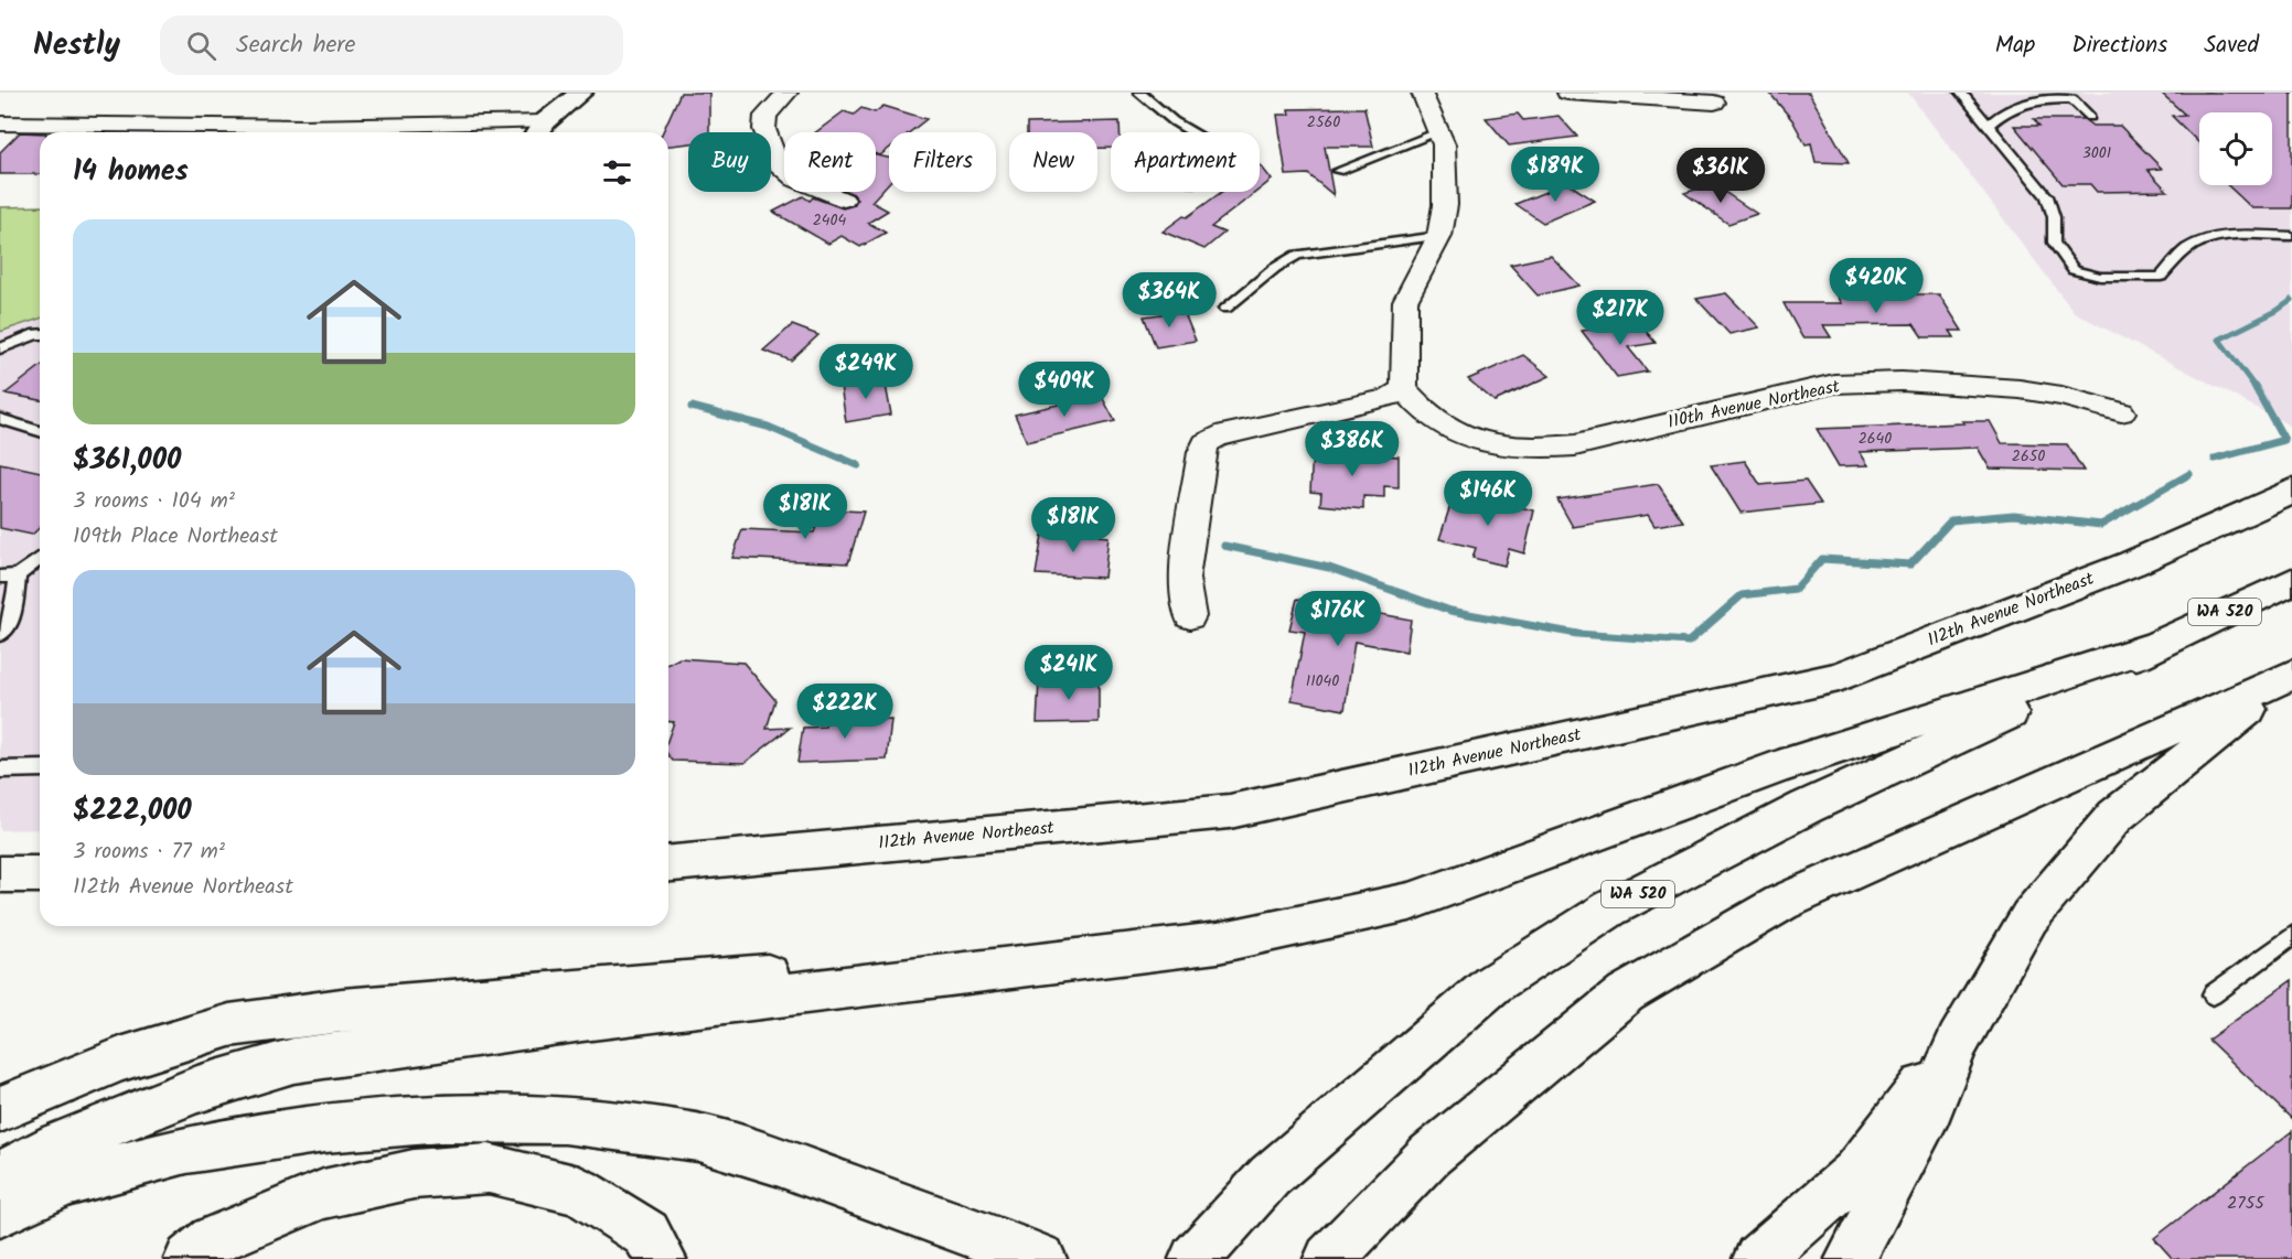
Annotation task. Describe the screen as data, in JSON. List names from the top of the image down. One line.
{"streets":{"main road":["112th Avenue Northeast","WA 520"],"street":["110th Avenue Northeast"]},"house_numbers":["2560","3001","2404","2640","2650","11040","2755"],"page":{"header":"Nestly","search":"Search here","nav":["Map","Directions","Saved"],"chip":["Buy","Rent","Filters","New","Apartment"],"heading":"14 homes","price":["$189K","$361K","$420K","$364K","$217K","$249K","$409K","$386K","$146K","$181K","$181K","$176K","$241K","$222K"],"list":[{"name":"$361,000","note":"3 rooms · 104 m² · 109th Place Northeast"},{"name":"$222,000","note":"3 rooms · 77 m² · 112th Avenue Northeast"}]}}
